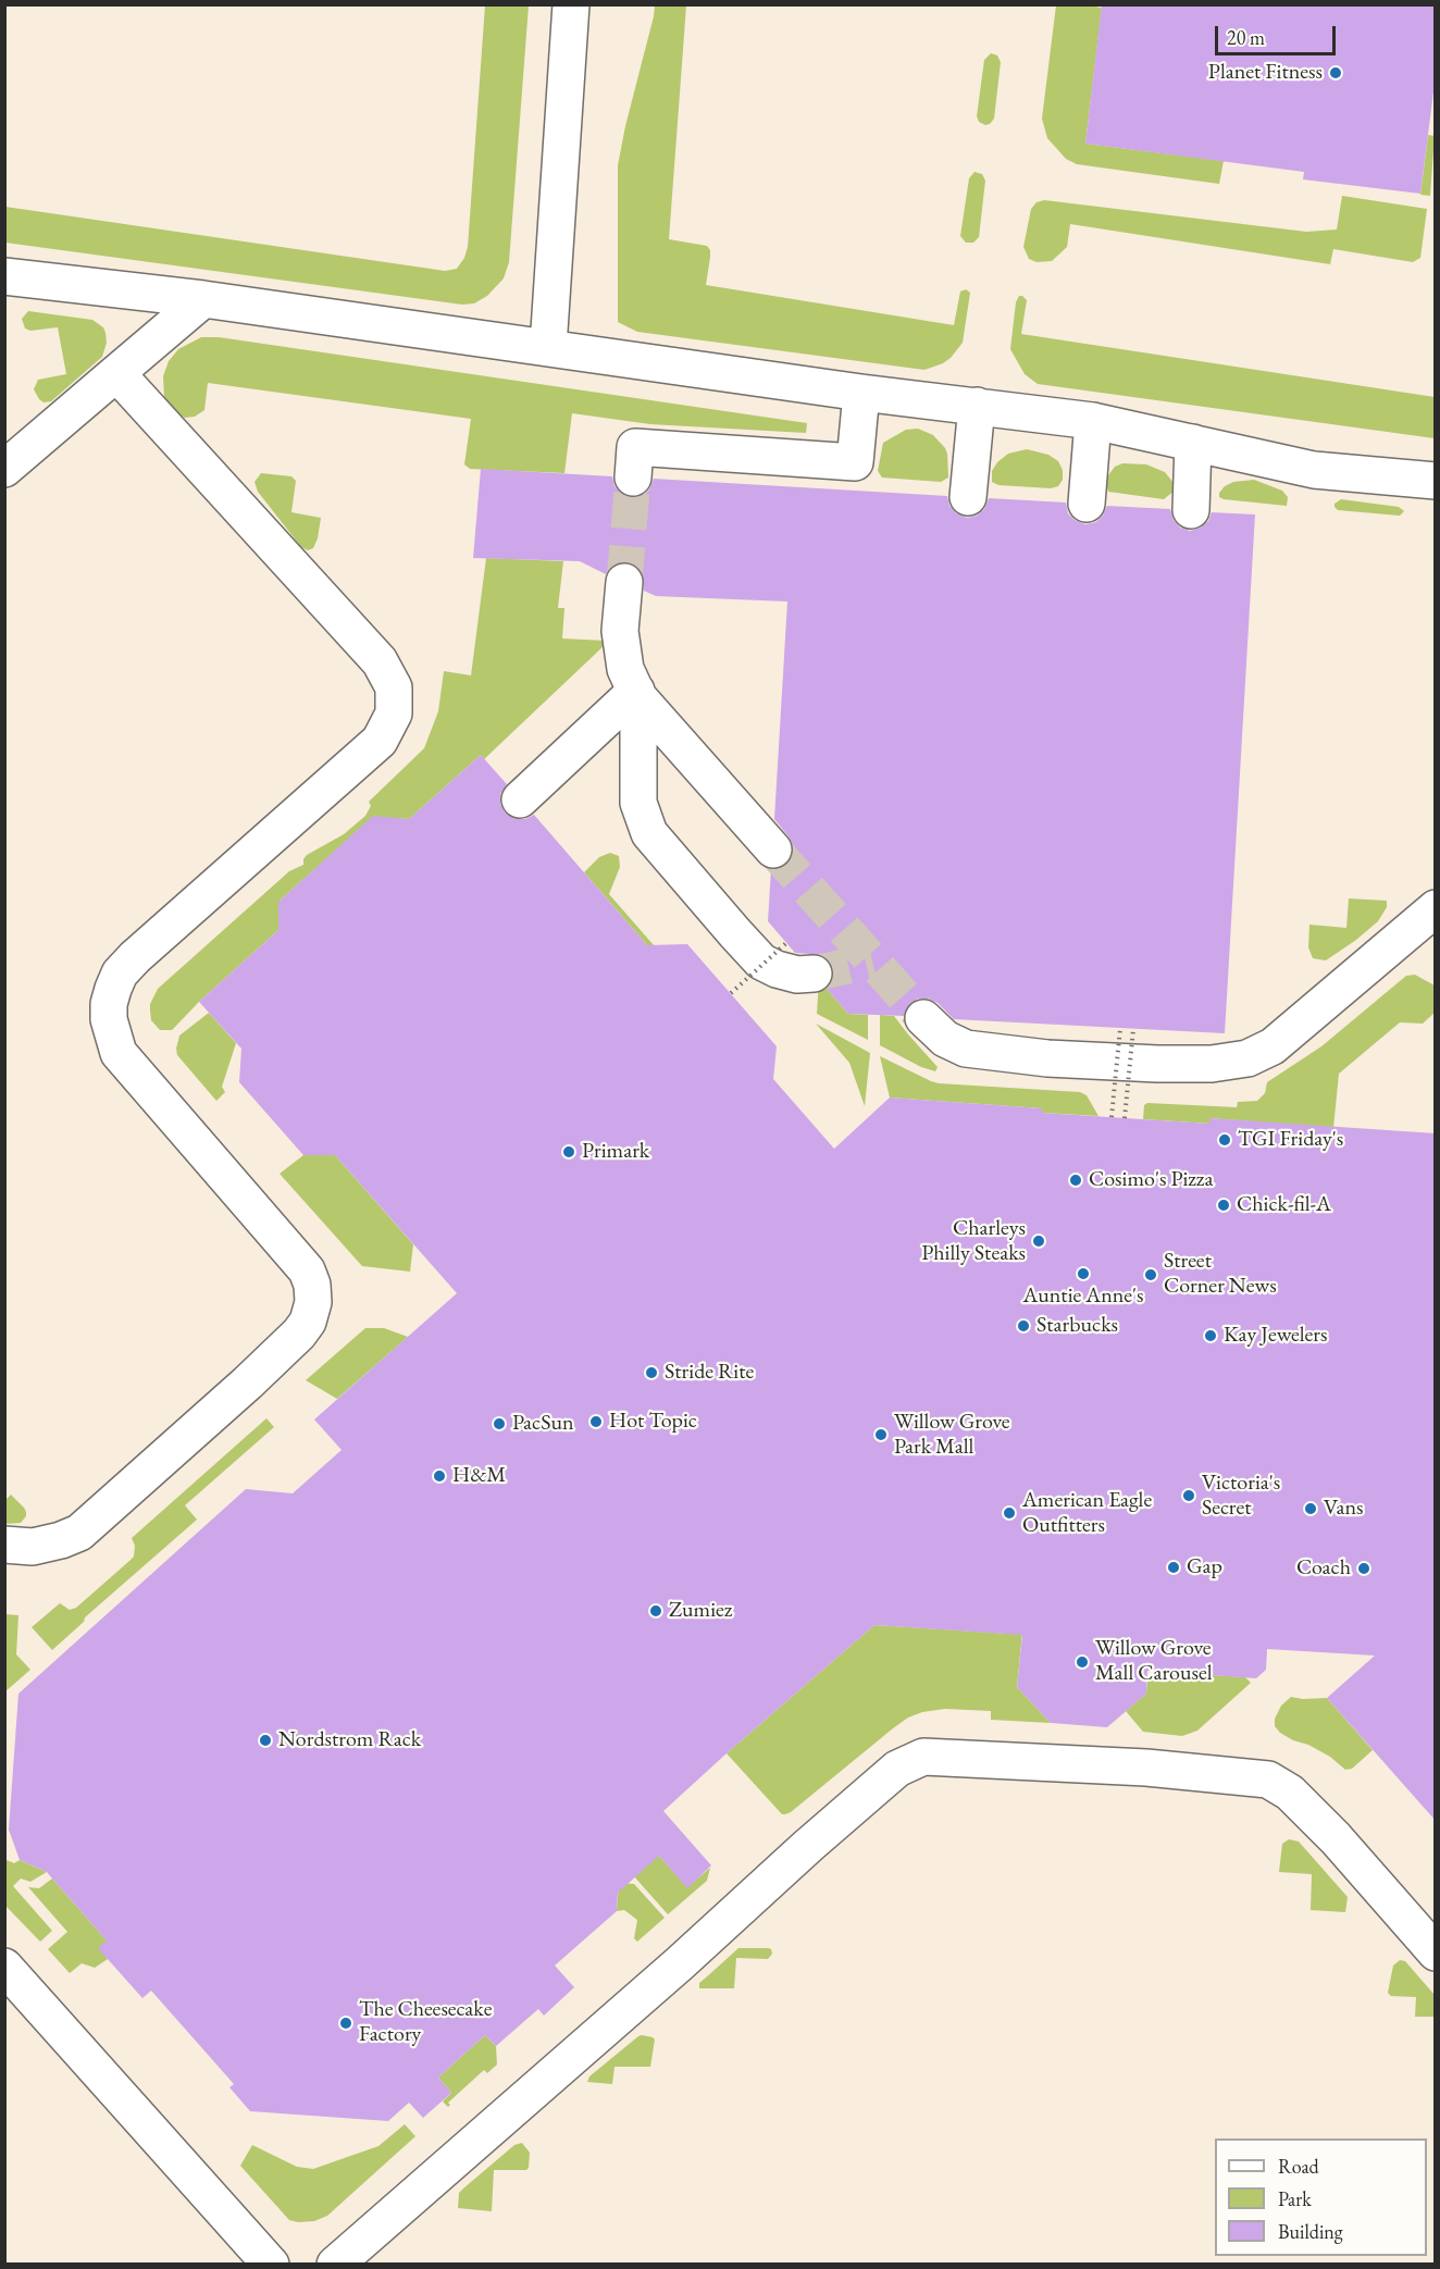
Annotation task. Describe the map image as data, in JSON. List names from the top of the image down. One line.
{"places":["Planet Fitness","TGI Friday's","Primark","Cosimo's Pizza","Chick-fil-A","Charleys Philly Steaks","Auntie Anne's","Street Corner News","Starbucks","Kay Jewelers","Stride Rite","Hot Topic","PacSun","Willow Grove Park Mall","H&M","Victoria's Secret","Vans","American Eagle Outfitters","Gap","Coach","Zumiez","Willow Grove Mall Carousel","Nordstrom Rack","The Cheesecake Factory"],"legend":["Road","Park","Building"],"scale_bar":"20 m"}
